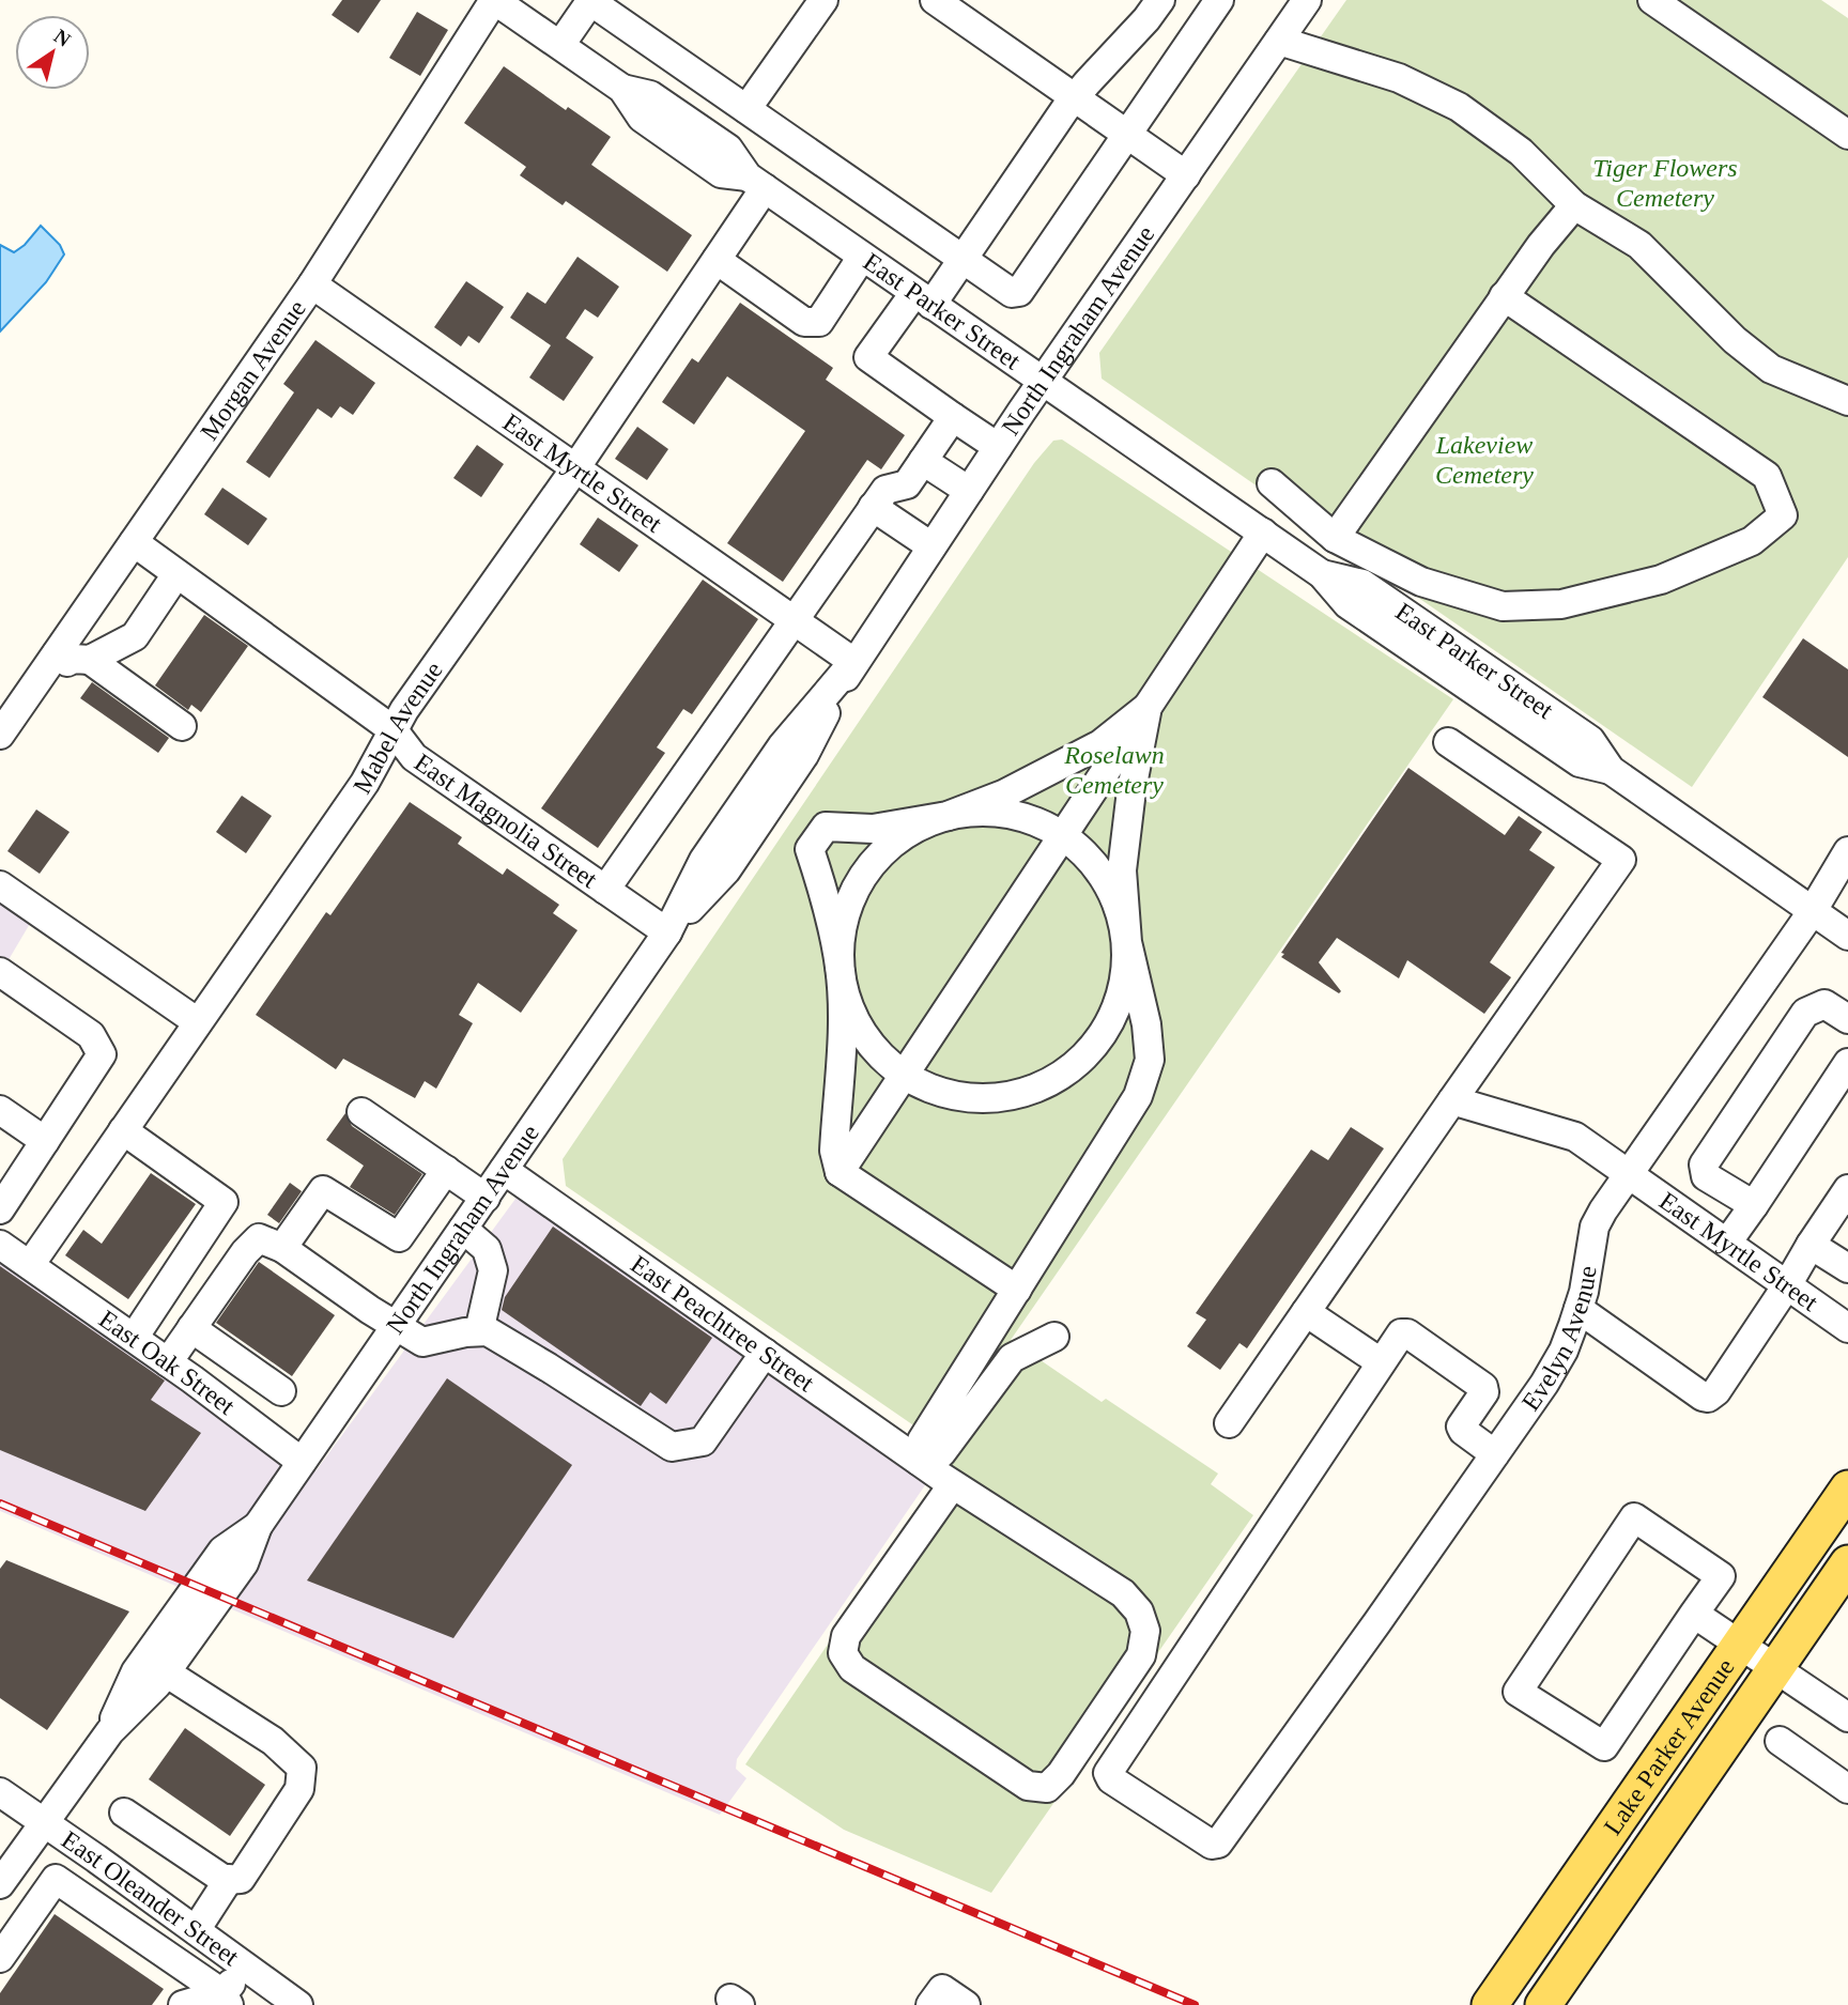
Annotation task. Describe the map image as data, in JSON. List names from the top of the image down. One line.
{"streets":{"main road":["Lake Parker Avenue"],"street":["East Parker Street","North Ingraham Avenue","Morgan Avenue","East Myrtle Street","Mabel Avenue","East Magnolia Street","East Peachtree Street","Evelyn Avenue","East Oak Street","East Oleander Street"]},"crossings":[["East Parker Street","North Ingraham Avenue"],["East Parker Street","Morgan Avenue"],["East Parker Street","Mabel Avenue"],["East Parker Street","Evelyn Avenue"],["North Ingraham Avenue","East Myrtle Street"],["North Ingraham Avenue","East Magnolia Street"],["North Ingraham Avenue","East Peachtree Street"],["North Ingraham Avenue","East Oak Street"],["North Ingraham Avenue","East Oleander Street"],["Morgan Avenue","East Myrtle Street"],["Morgan Avenue","East Magnolia Street"],["East Myrtle Street","Mabel Avenue"],["East Myrtle Street","Evelyn Avenue"],["Mabel Avenue","East Magnolia Street"],["Mabel Avenue","East Oak Street"]],"parks":["Tiger Flowers Cemetery","Lakeview Cemetery","Roselawn Cemetery"],"north":"top right"}
